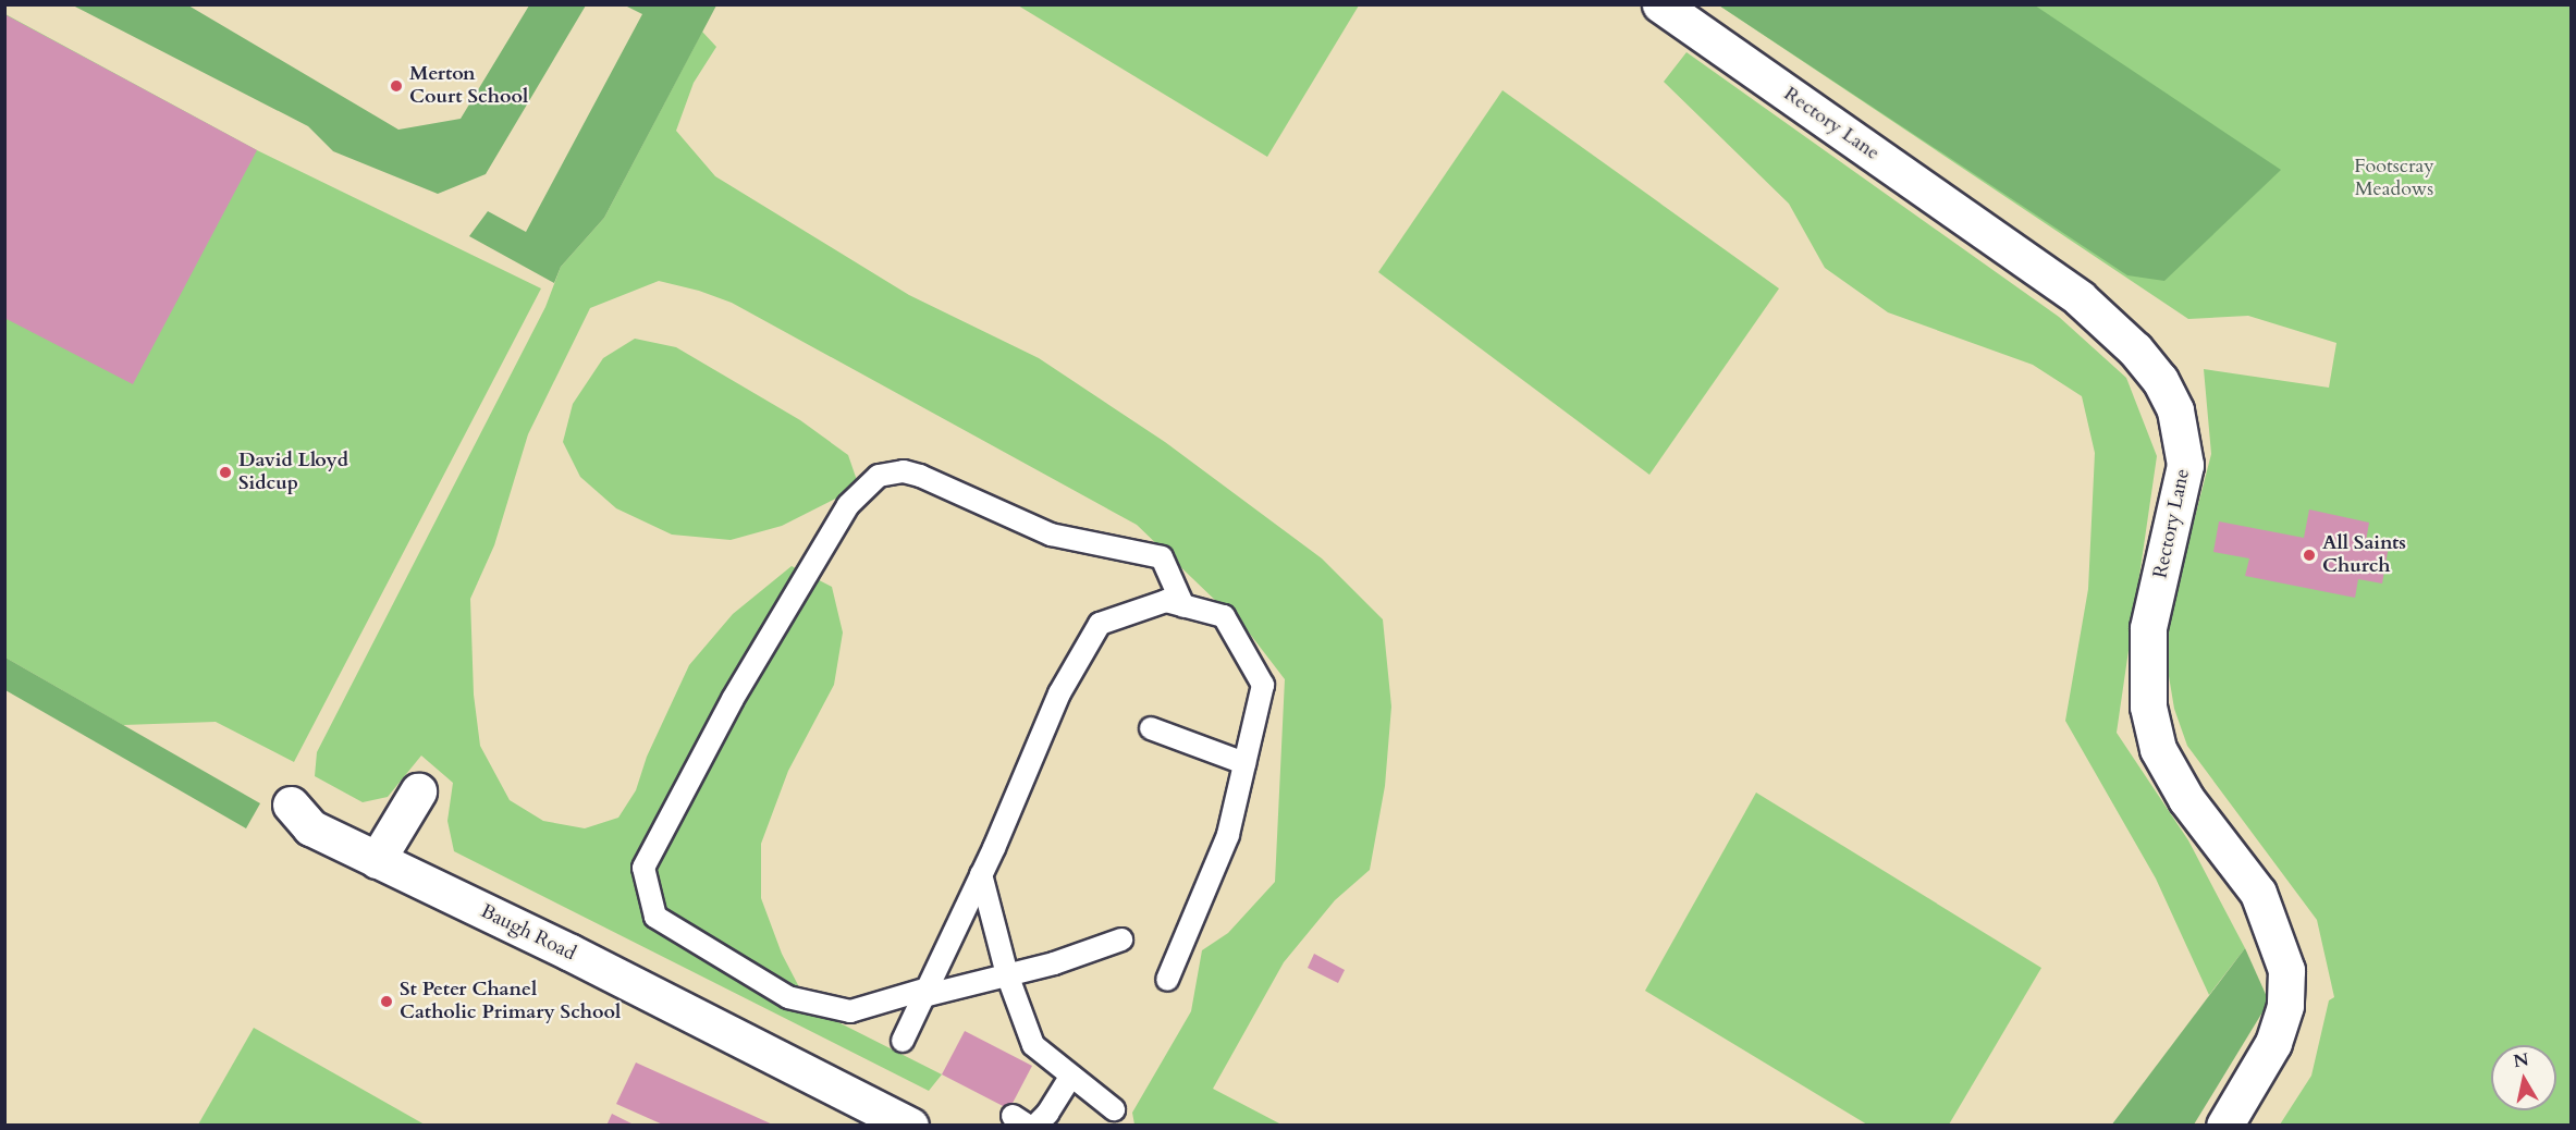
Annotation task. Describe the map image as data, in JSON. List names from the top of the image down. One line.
{"streets":{"street":["Rectory Lane","Baugh Road"]},"parks":["Footscray Meadows"],"places":["Merton Court School","David Lloyd Sidcup","All Saints Church","St Peter Chanel Catholic Primary School"],"north":"top"}
